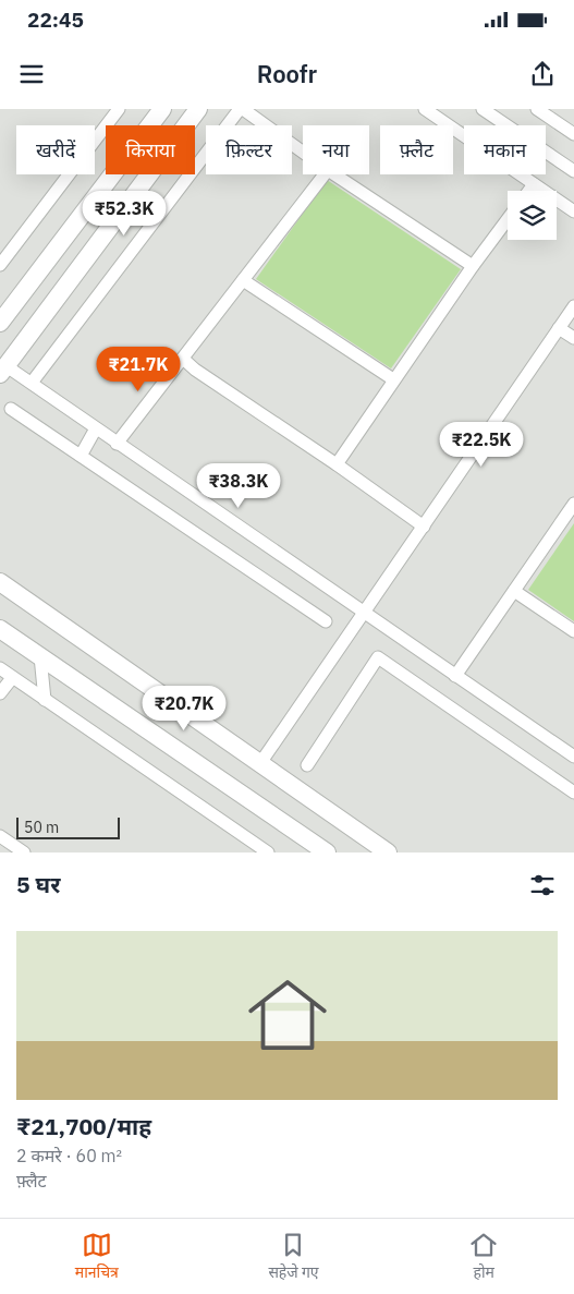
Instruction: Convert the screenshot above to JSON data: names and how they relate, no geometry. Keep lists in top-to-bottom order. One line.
{"scale_bar":"50 m","page":{"status":"22:45","header":"Roofr","chip":["खरीदें","किराया","फ़िल्टर","नया","फ़्लैट","मकान"],"price":["₹52.3K","₹21.7K","₹22.5K","₹38.3K","₹20.7K"],"scale":"50 m","heading":"5 घर","list":[{"name":"₹21,700/माह","note":"2 कमरे · 60 m² · फ़्लैट"}],"tabs":["मानचित्र","सहेजे गए","होम"]}}
